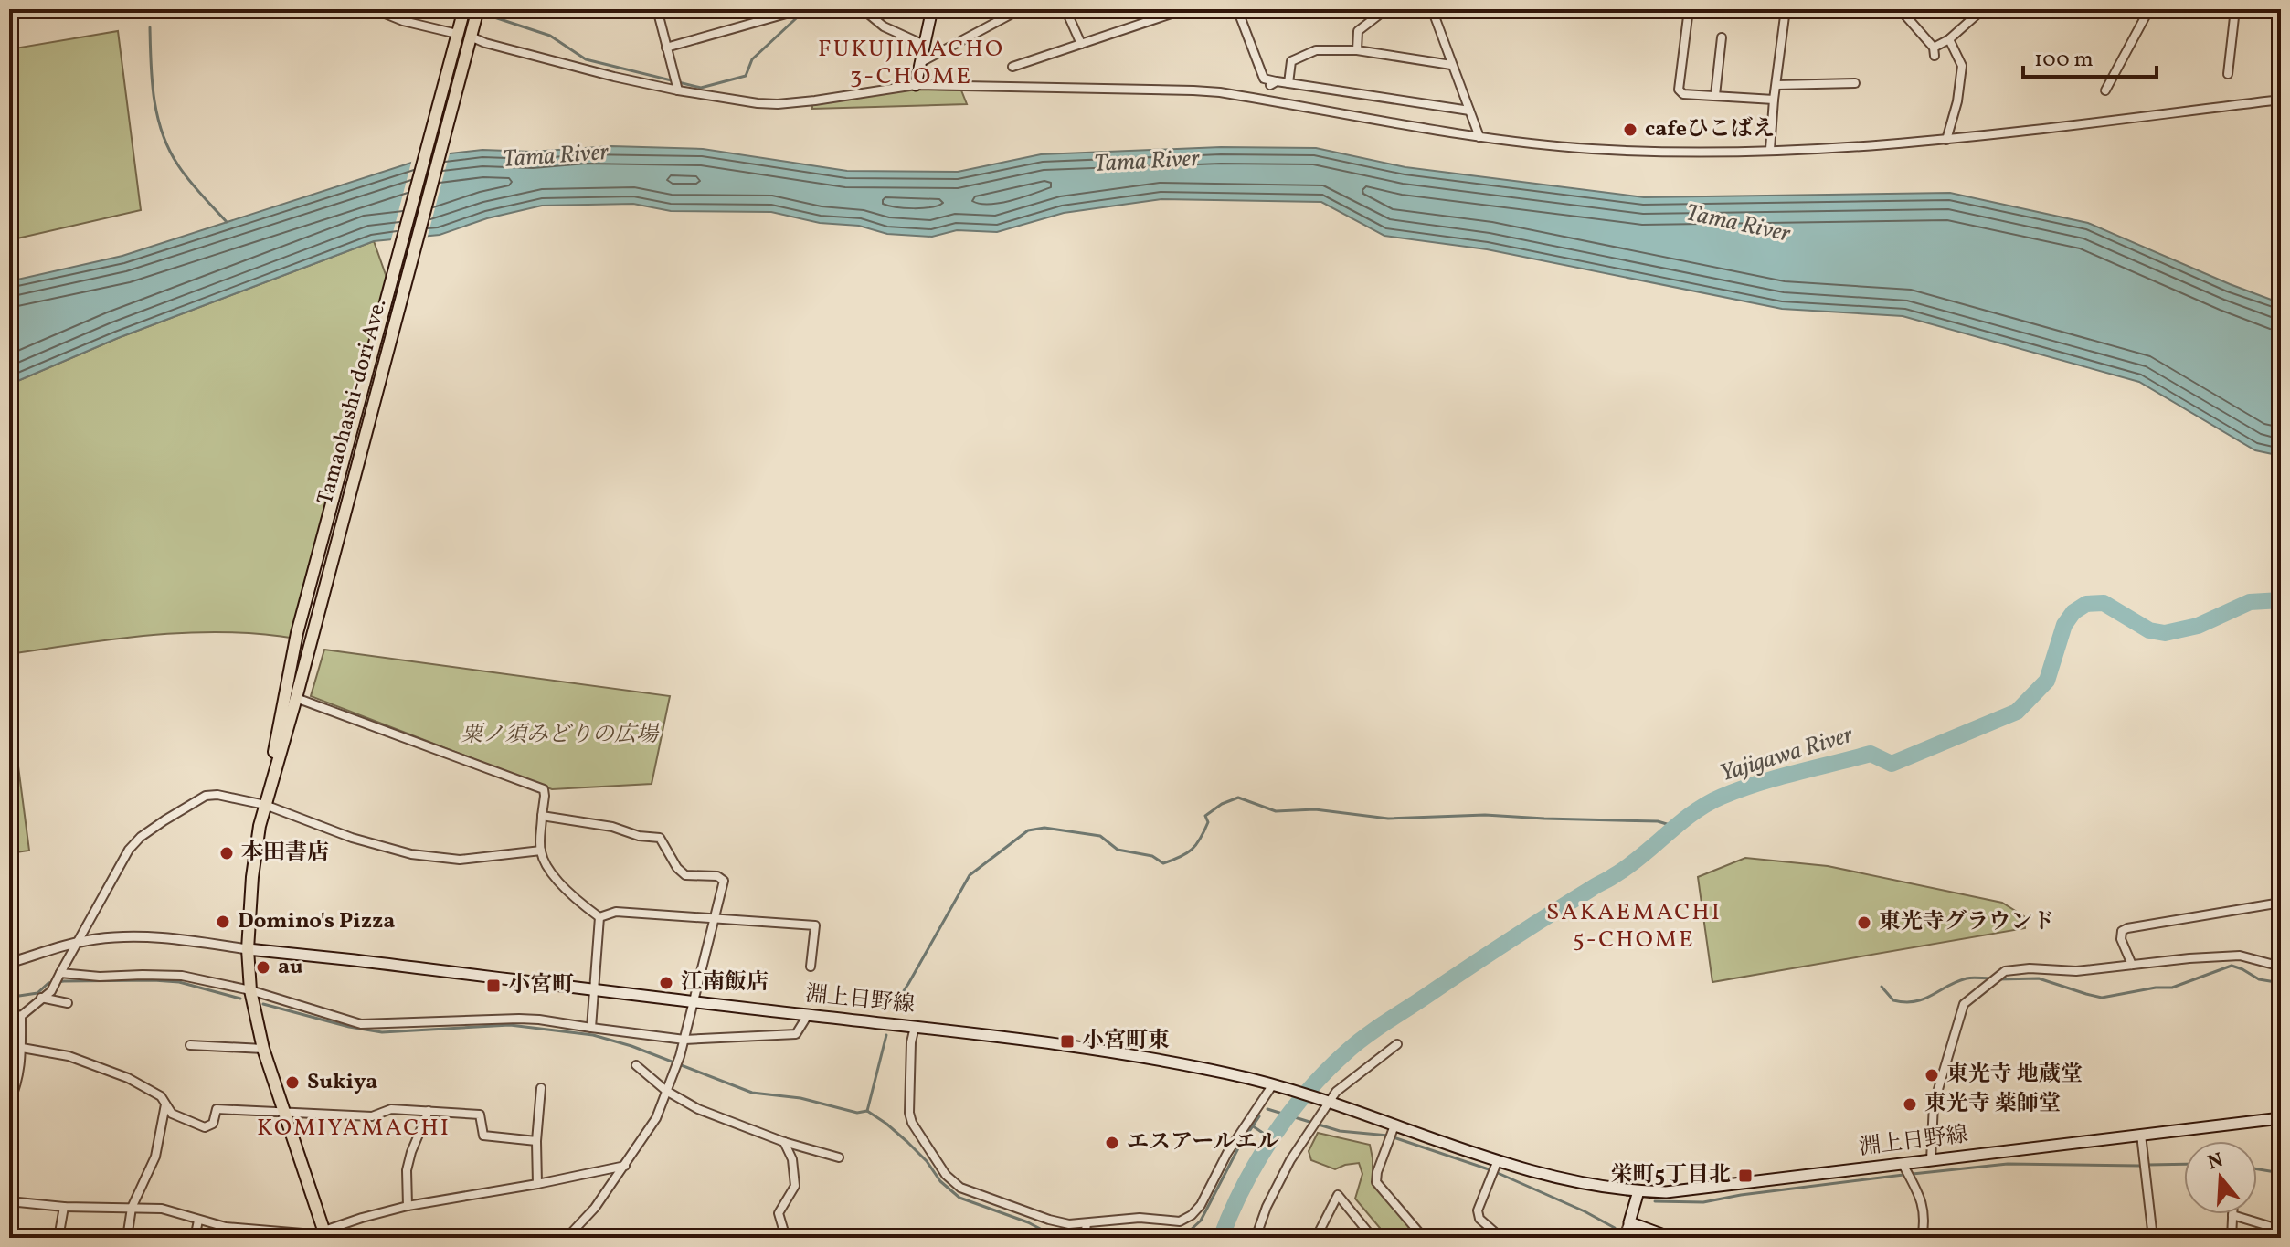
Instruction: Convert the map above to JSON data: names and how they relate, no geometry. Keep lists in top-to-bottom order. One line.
{"streets":{"main road":["Tamaohashi-dori Ave.","淵上日野線"]},"crossings":[["Tamaohashi-dori Ave.","淵上日野線"]],"districts":["FUKUJIMACHO 3-CHOME","SAKAEMACHI 5-CHOME","KOMIYAMACHI"],"water":["Tama River","Yajigawa River"],"parks":["粟ノ須みどりの広場"],"places":{"other":["cafeひこばえ","本田書店","Domino's Pizza","東光寺グラウンド","au","江南飯店","東光寺 地蔵堂","Sukiya","東光寺 薬師堂","エスアールエル"],"transit":["小宮町","小宮町東","栄町5丁目北"]},"scale_bar":"100 m","north":"top"}
